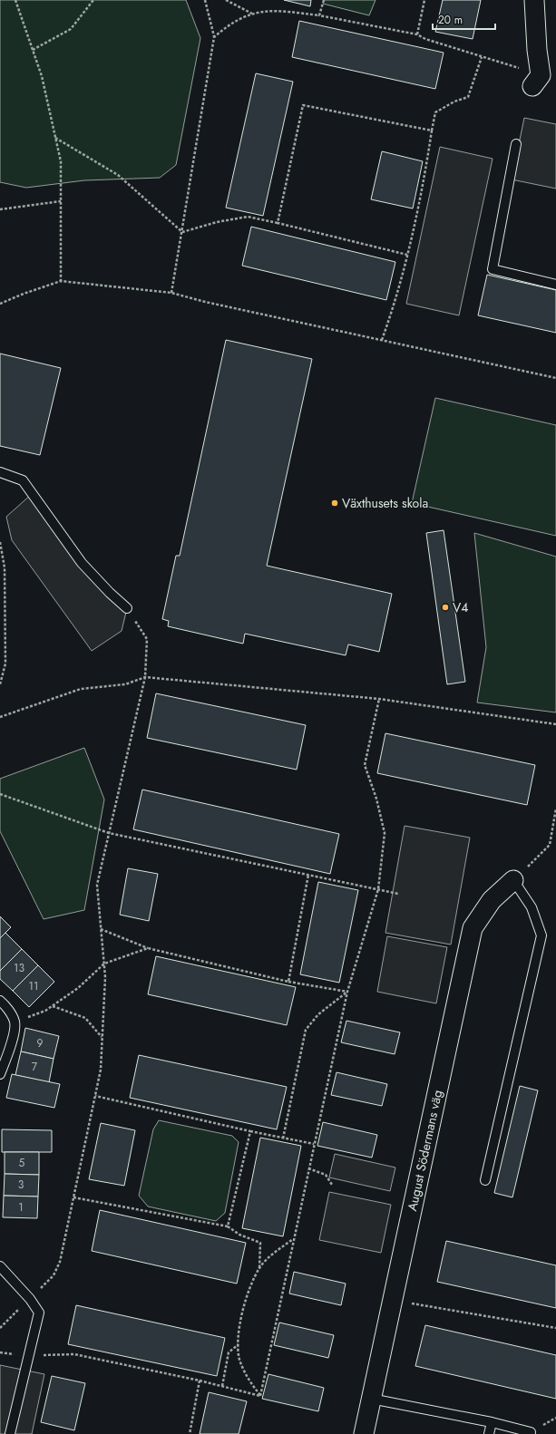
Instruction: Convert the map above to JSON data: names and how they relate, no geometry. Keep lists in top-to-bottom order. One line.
{"streets":{"street":["August Södermans väg"]},"places":["Växthusets skola","V4"],"house_numbers":["13","11","9","7","5","3","1"],"scale_bar":"20 m"}
